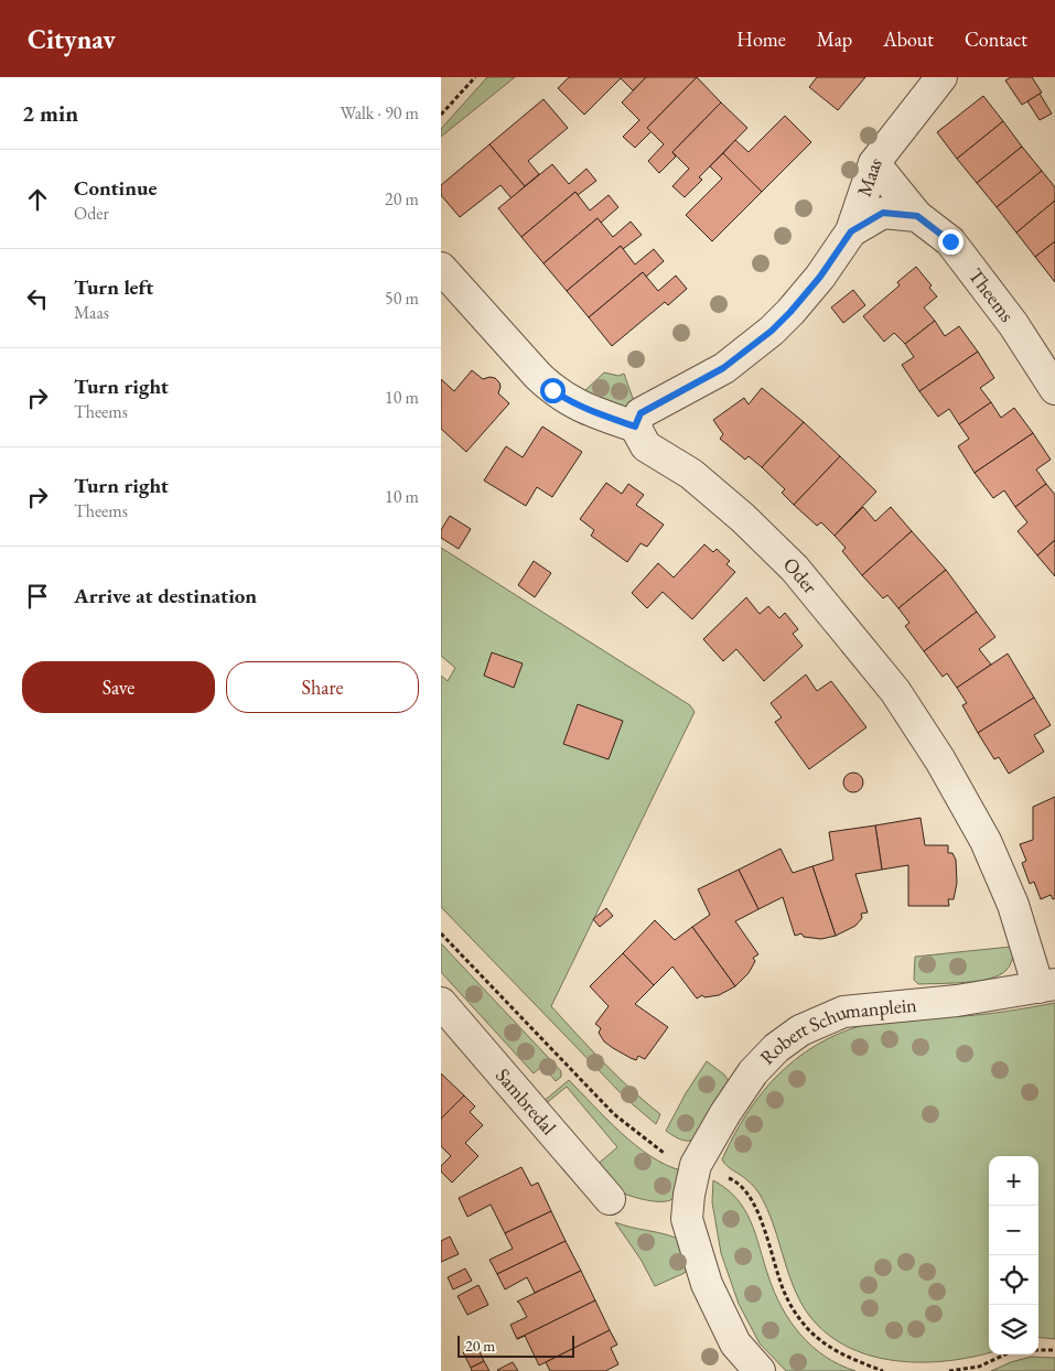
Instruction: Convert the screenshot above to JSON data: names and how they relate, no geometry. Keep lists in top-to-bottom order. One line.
{"streets":{"street":["Maas","Theems","Oder","Robert Schumanplein","Sambredal"]},"crossings":[["Maas","Theems"],["Maas","Oder"],["Oder","Robert Schumanplein"]],"scale_bar":"20 m","page":{"header":"Citynav","nav":["Home","Map","About","Contact"],"heading":["2 min","Walk · 90 m"],"list":[["Continue","Oder","20 m"],["Turn left","Maas","50 m"],["Turn right","Theems","10 m"],["Turn right","Theems","10 m"],"Arrive at destination"],"buttons":["Save","Share"],"map_buttons":["+","−"],"scale":"20 m"}}
